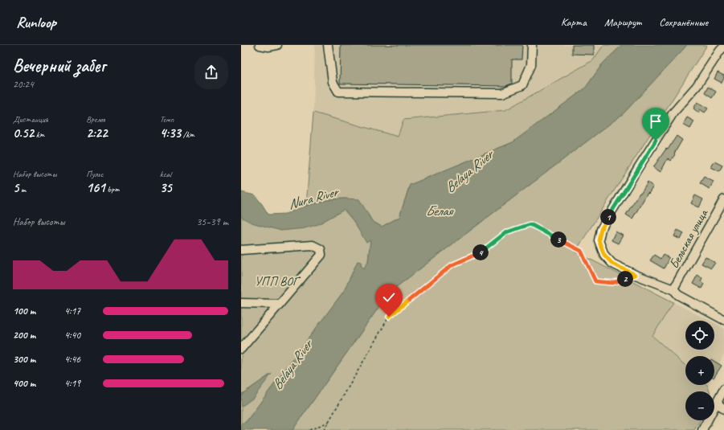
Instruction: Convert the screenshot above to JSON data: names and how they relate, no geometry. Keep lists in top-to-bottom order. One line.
{"streets":{"street":["Бельская улица"]},"water":["Belaya River","Nura River","Белая"],"parks":["УПП ВОГ"],"page":{"header":"Runloop","nav":["Карта","Маршрут","Сохранённые"],"heading":["Вечерний забег","20:24"],"stats":[["Дистанция","0.52 km"],["Время","2:22"],["Темп","4:33 /km"],["Набор высоты","5 m"],["Пульс","161 bpm"],["kcal","35"]],"chart":["Набор высоты","35–39 m"],"pins":["1","3","4","2"],"list":[{"name":"100 m","note":"4:17"},{"name":"200 m","note":"4:40"},{"name":"300 m","note":"4:46"},{"name":"400 m","note":"4:19"}],"map_buttons":["+","−"]}}
